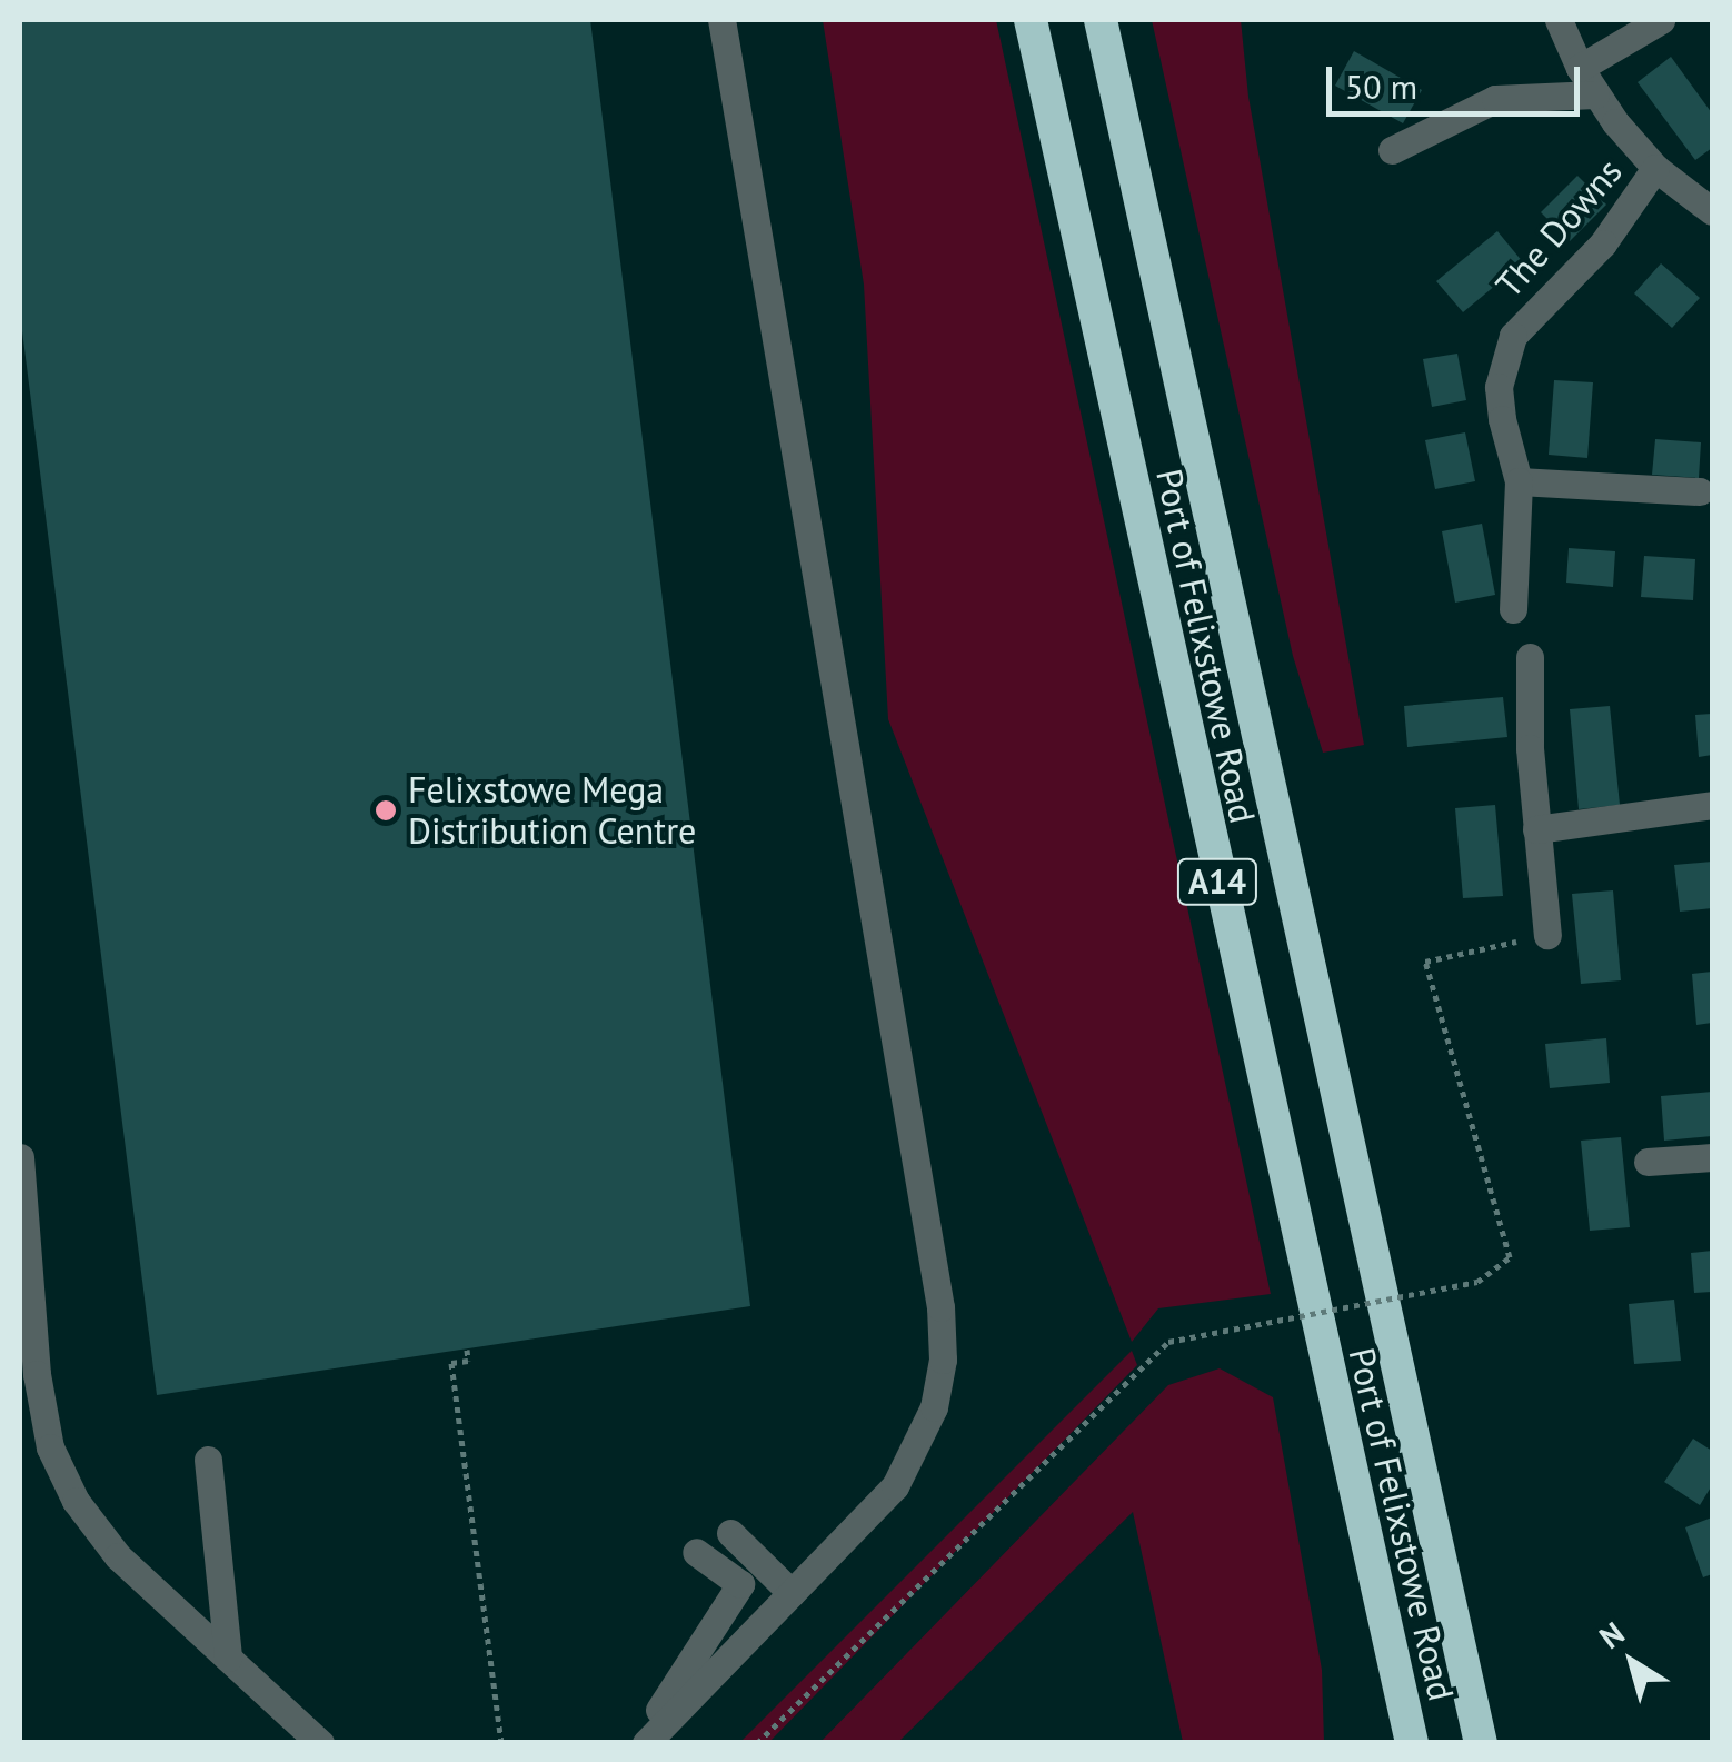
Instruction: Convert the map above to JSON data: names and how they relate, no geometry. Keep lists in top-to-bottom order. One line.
{"streets":{"highway":["Port of Felixstowe Road","A14"],"street":["The Downs"]},"places":["Felixstowe Mega Distribution Centre"],"scale_bar":"50 m","north":"top left"}
